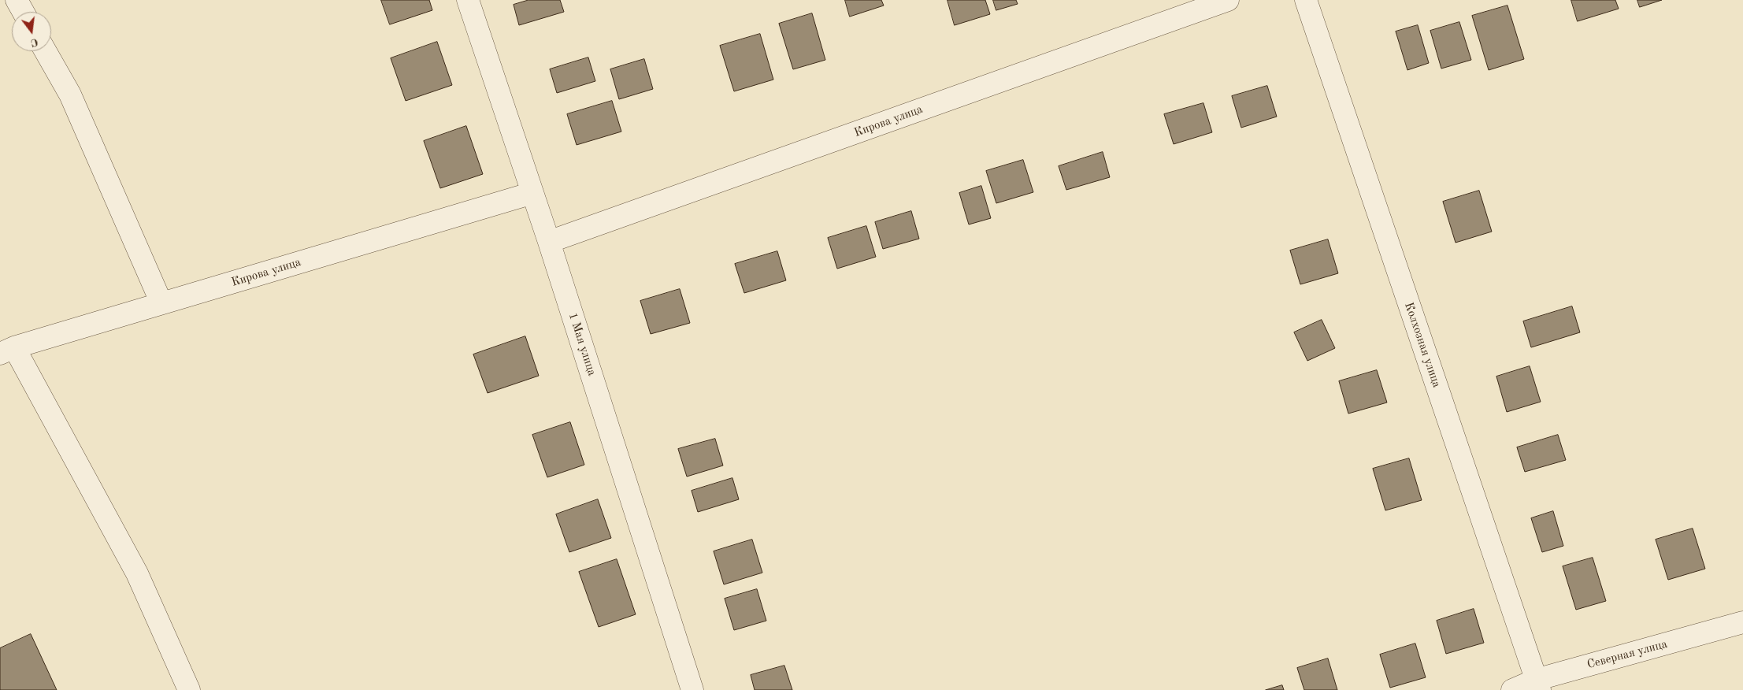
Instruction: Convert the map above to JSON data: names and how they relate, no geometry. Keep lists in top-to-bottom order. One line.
{"streets":{"street":["Кирова улица","1 Мая улица","Колхозная улица","Северная улица"]},"crossings":[["Кирова улица","1 Мая улица"],["Колхозная улица","Северная улица"]],"north":"bottom"}
